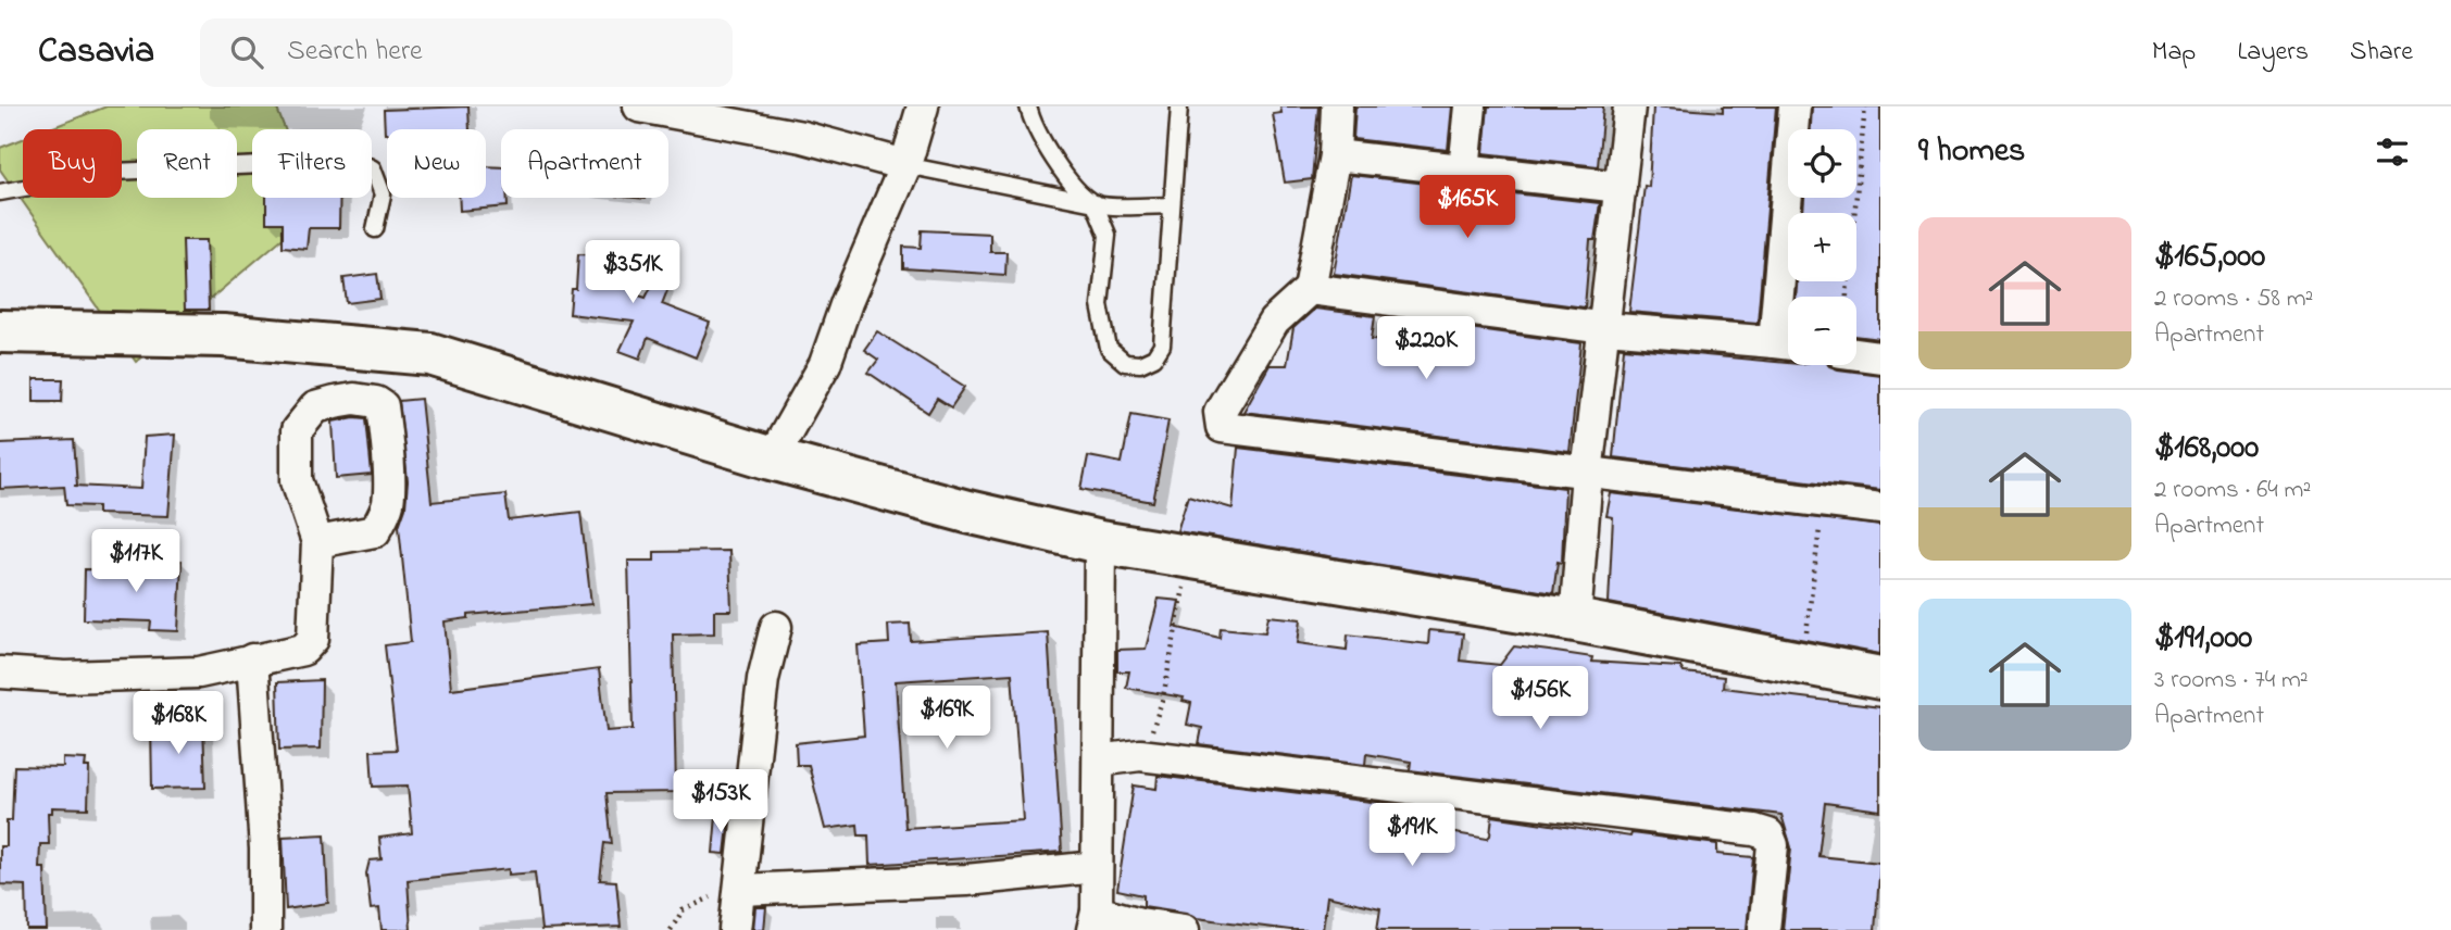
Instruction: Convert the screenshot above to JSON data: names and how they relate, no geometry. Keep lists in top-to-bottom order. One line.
{"page":{"header":"Casavia","search":"Search here","nav":["Map","Layers","Share"],"heading":"9 homes","map_buttons":["+","−"],"chip":["Buy","Rent","Filters","New","Apartment"],"price":["$165K","$351K","$220K","$117K","$156K","$169K","$168K","$153K","$191K"],"list":[{"name":"$165,000","note":"2 rooms · 58 m² · Apartment"},{"name":"$168,000","note":"2 rooms · 64 m² · Apartment"},{"name":"$191,000","note":"3 rooms · 74 m² · Apartment"}]}}
